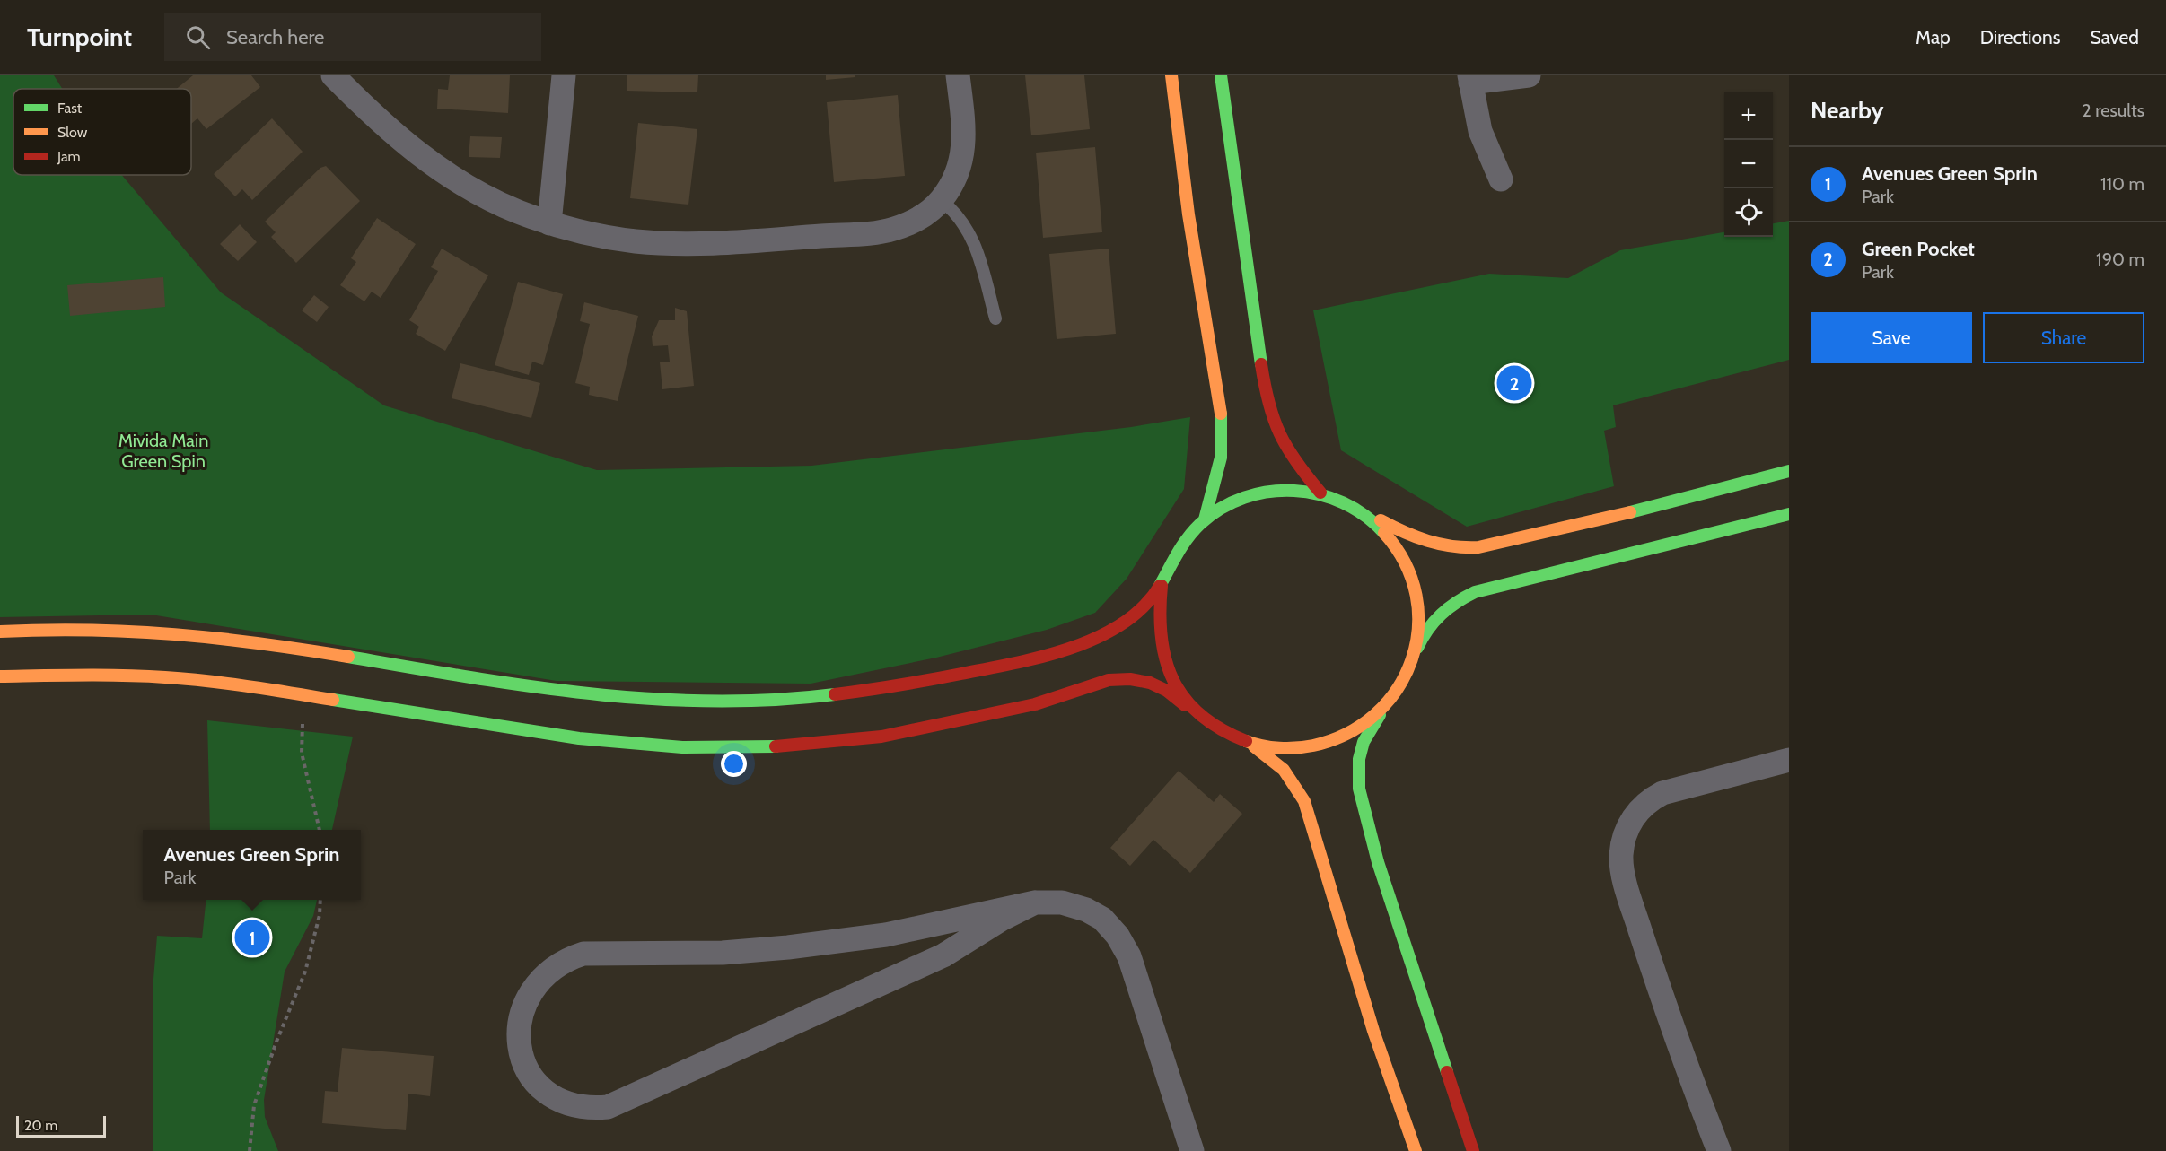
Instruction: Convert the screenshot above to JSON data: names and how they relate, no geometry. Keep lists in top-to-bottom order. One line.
{"parks":["Mivida Main Green Spin"],"legend":["Fast","Slow","Jam"],"scale_bar":"20 m","page":{"header":"Turnpoint","search":"Search here","nav":["Map","Directions","Saved"],"heading":["Nearby","2 results"],"map_buttons":["+","−"],"list":[{"mark":"1","name":"Avenues Green Sprin","note":"Park","value":"110 m"},{"mark":"2","name":"Green Pocket","note":"Park","value":"190 m"}],"buttons":["Save","Share"],"pins":["2","1"],"popup":["Avenues Green Sprin","Park"],"scale":"20 m"}}
